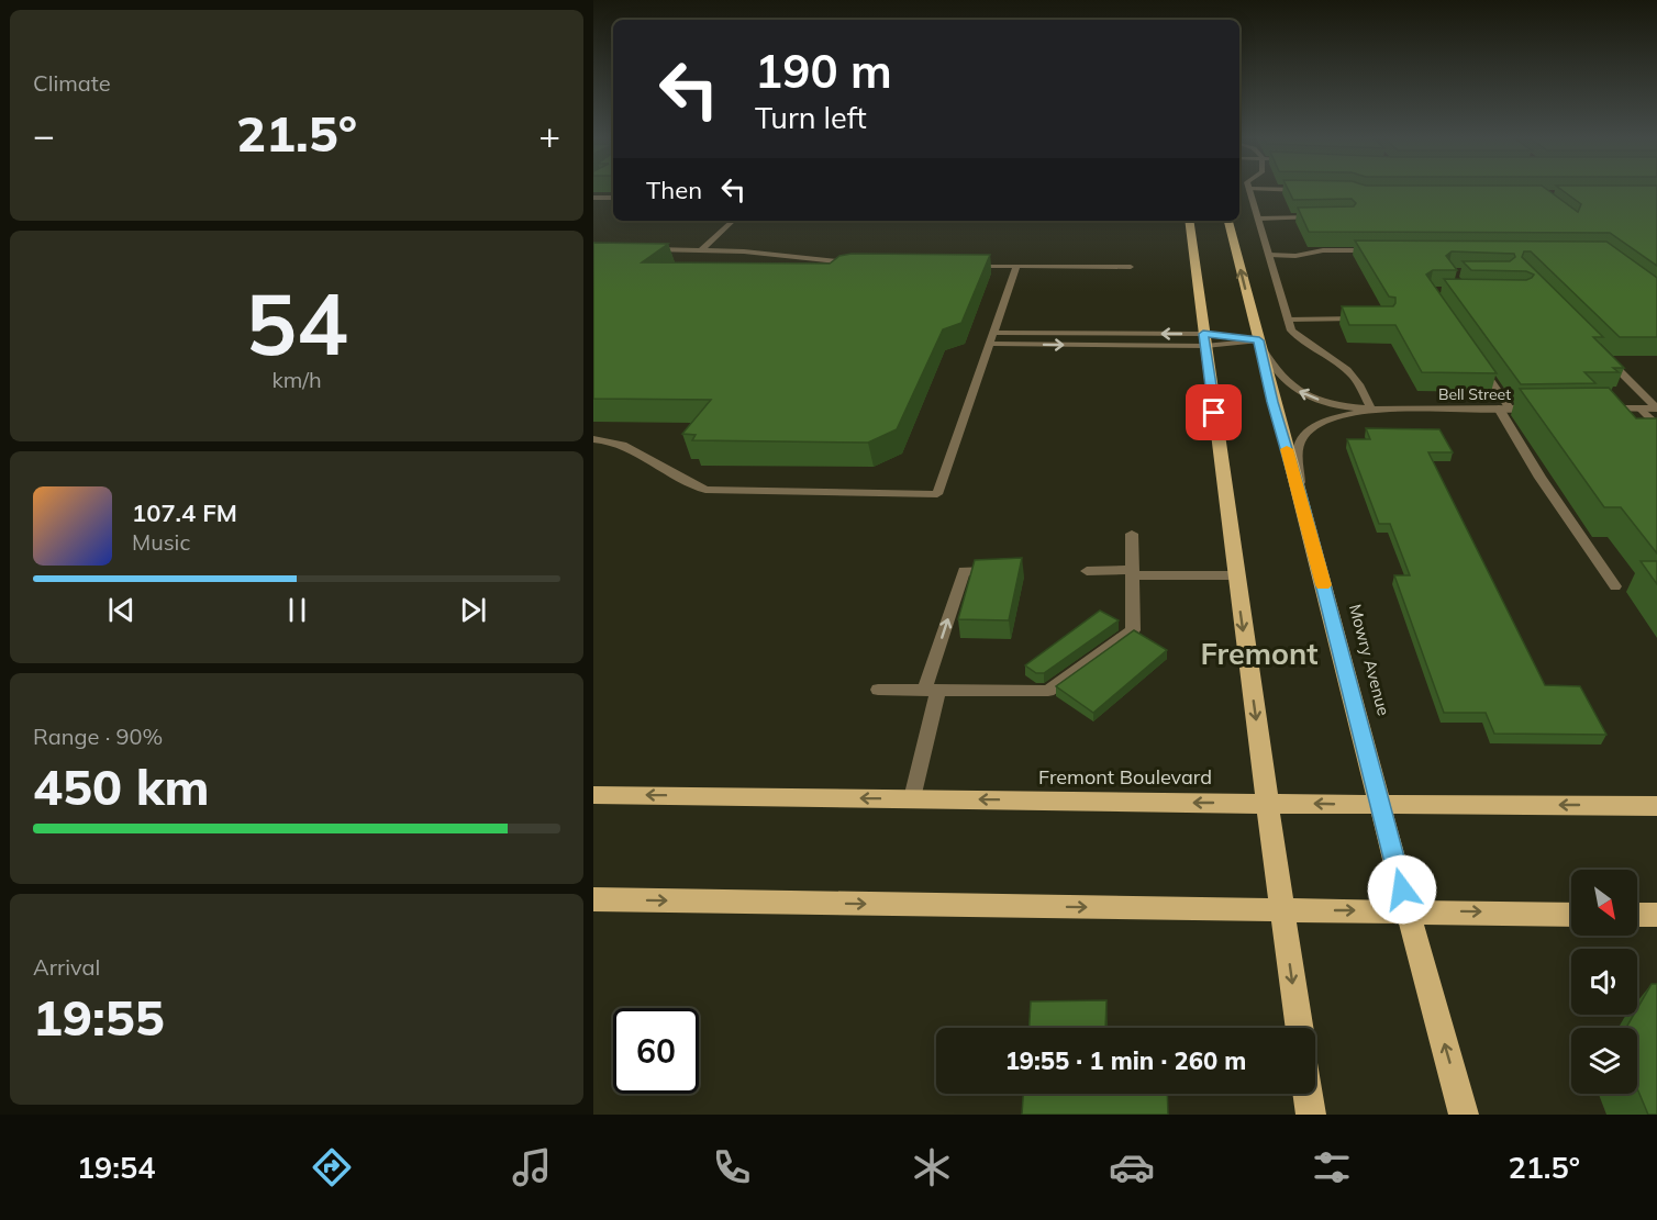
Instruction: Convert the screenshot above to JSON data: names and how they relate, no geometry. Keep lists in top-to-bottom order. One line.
{"streets":{"main road":["Mowry Avenue","Fremont Boulevard"],"street":["Bell Street"]},"crossings":[["Bell Street","Mowry Avenue"],["Mowry Avenue","Fremont Boulevard"]],"districts":["Fremont"],"north":"bottom right","page":{"tile":["Climate",["54","km/h"],["Range · 90%","450 km"],["Arrival","19:55"]],"turn":["190 m","Turn left"],"heat":["−","21.5°","+"],"then":"Then","song":["107.4 FM","Music"],"limit":"60","trip":"19:55 · 1 min · 260 m","tabs":["19:54","21.5°"]}}
